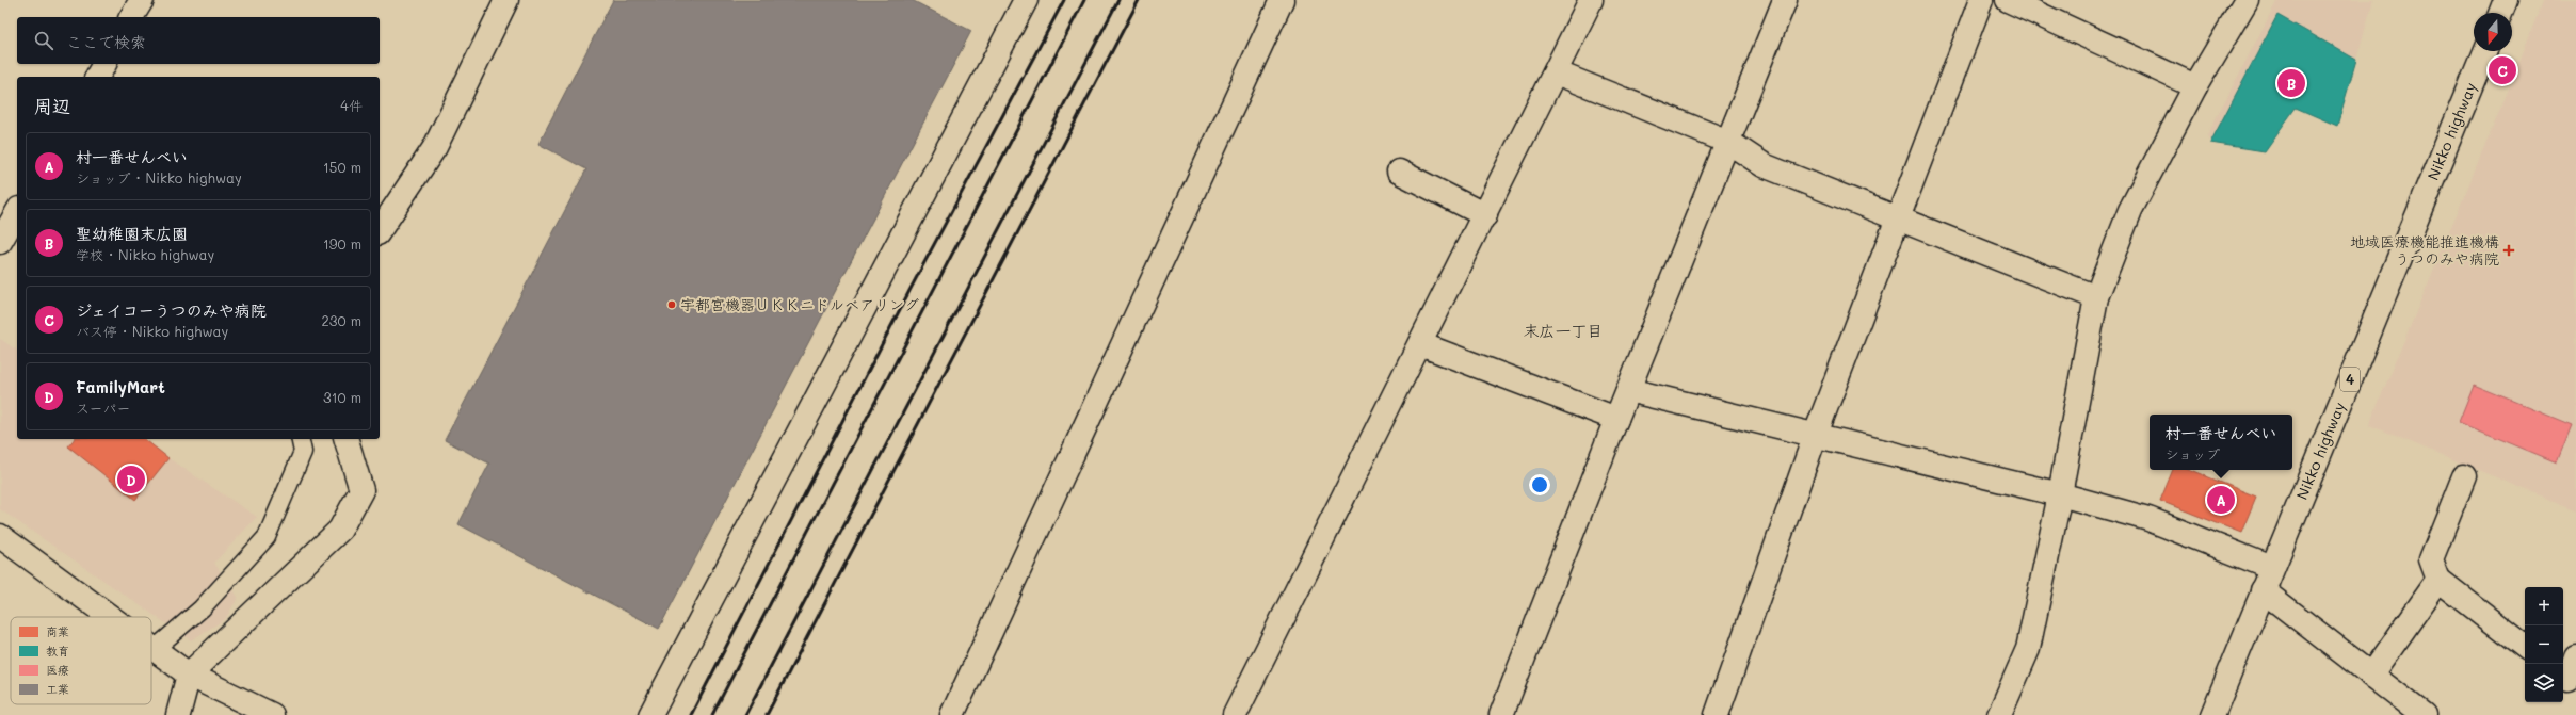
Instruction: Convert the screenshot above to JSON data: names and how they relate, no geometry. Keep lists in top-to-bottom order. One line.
{"streets":{"main road":["Nikko highway","4"]},"districts":["末広一丁目"],"places":{"health":["地域医療機能推進機構 うつのみや病院"],"other":["宇都宮機器ＵＫＫニドルベアリング"]},"legend":["商業","教育","医療","工業"],"north":"bottom","page":{"search":"ここで検索","pins":["C","B","D","A"],"heading":["周辺","4件"],"list":[{"mark":"A","name":"村一番せんべい","note":"ショップ · Nikko highway","value":"150 m"},{"mark":"B","name":"聖幼稚園末広園","note":"学校 · Nikko highway","value":"190 m"},{"mark":"C","name":"ジェイコーうつのみや病院","note":"バス停 · Nikko highway","value":"230 m"},{"mark":"D","name":"FamilyMart","note":"スーパー","value":"310 m"}],"popup":["村一番せんべい","ショップ"],"map_buttons":["+","−"]}}
